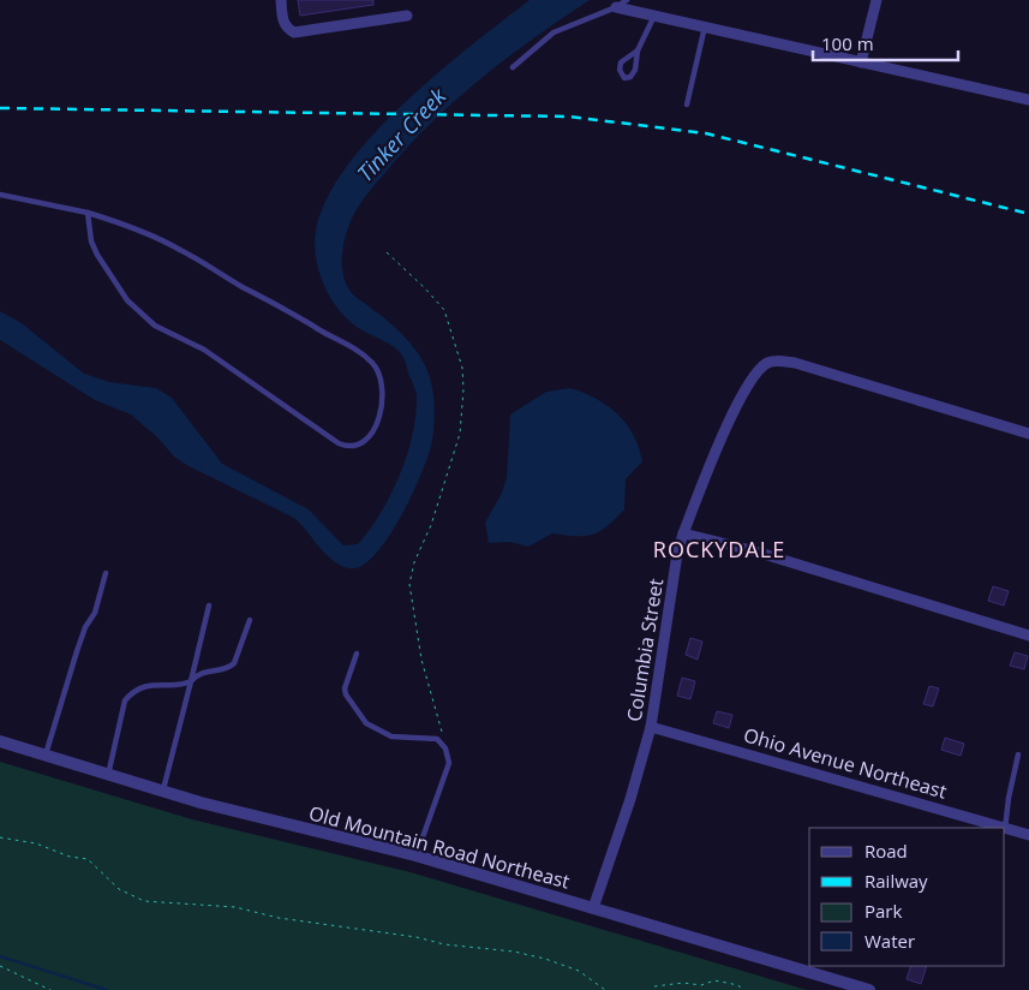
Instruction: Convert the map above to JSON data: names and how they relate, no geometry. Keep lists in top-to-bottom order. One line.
{"streets":{"street":["Columbia Street","Ohio Avenue Northeast","Old Mountain Road Northeast"]},"crossings":[["Columbia Street","Ohio Avenue Northeast"],["Columbia Street","Old Mountain Road Northeast"]],"districts":["ROCKYDALE"],"water":["Tinker Creek"],"legend":["Road","Railway","Park","Water"],"scale_bar":"100 m"}
